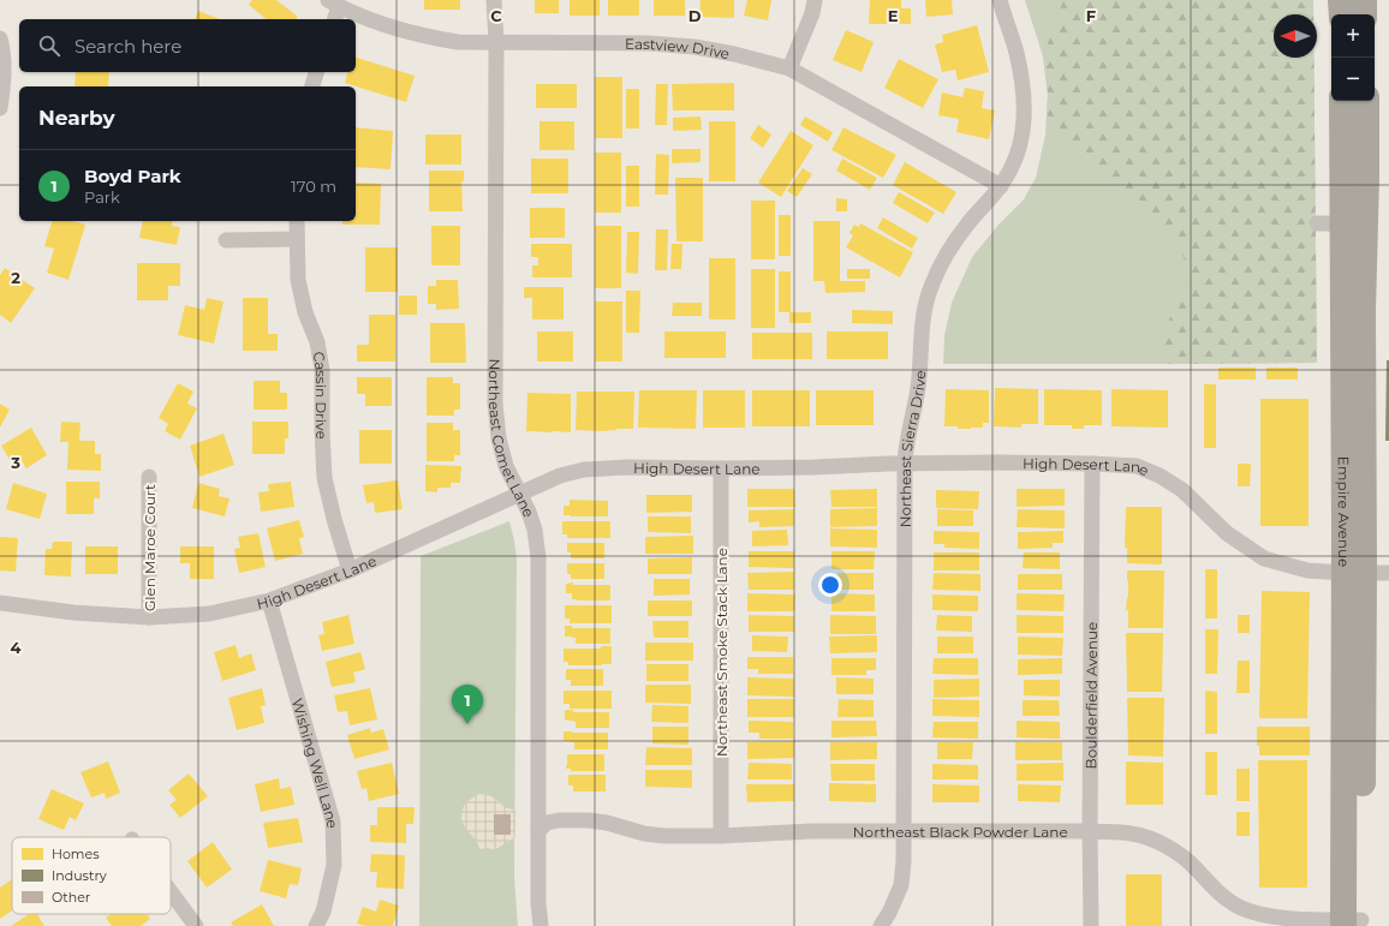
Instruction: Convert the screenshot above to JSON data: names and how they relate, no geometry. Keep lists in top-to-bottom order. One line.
{"streets":{"highway":["Empire Avenue"],"street":["Eastview Drive","Cassin Drive","Northeast Comet Lane","Northeast Sierra Drive","High Desert Lane","Glen Maroe Court","Northeast Smoke Stack Lane","Boulderfield Avenue","Wishing Well Lane","Northeast Black Powder Lane"]},"crossings":[["Eastview Drive","Northeast Comet Lane"],["Eastview Drive","Northeast Sierra Drive"],["Cassin Drive","High Desert Lane"],["Northeast Comet Lane","High Desert Lane"],["Northeast Comet Lane","Northeast Black Powder Lane"],["Northeast Sierra Drive","High Desert Lane"],["Northeast Sierra Drive","Northeast Black Powder Lane"],["High Desert Lane","Empire Avenue"],["High Desert Lane","Glen Maroe Court"],["High Desert Lane","Northeast Smoke Stack Lane"],["High Desert Lane","Boulderfield Avenue"],["High Desert Lane","Wishing Well Lane"],["Empire Avenue","Northeast Black Powder Lane"],["Northeast Smoke Stack Lane","Northeast Black Powder Lane"],["Boulderfield Avenue","Northeast Black Powder Lane"]],"legend":["Homes","Industry","Other"],"north":"left","page":{"map_buttons":["+","−"],"search":"Search here","heading":"Nearby","list":[{"mark":"1","name":"Boyd Park","note":"Park","value":"170 m"}],"pins":"1"},"grid":{"columns":["C","D","E","F"],"rows":["2","3","4"]}}
